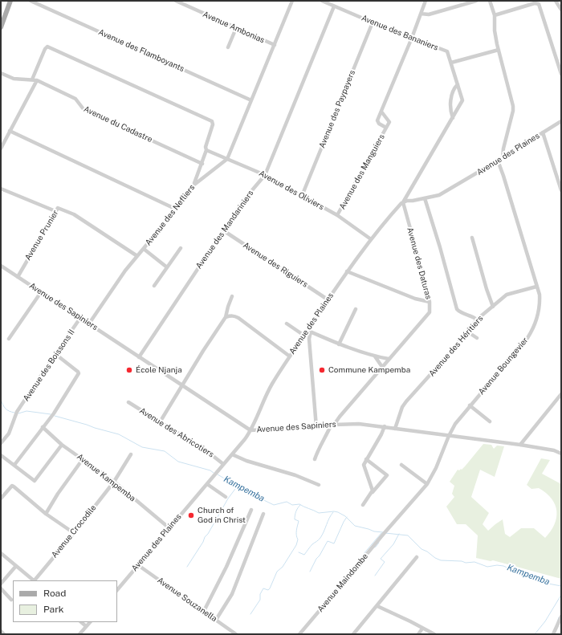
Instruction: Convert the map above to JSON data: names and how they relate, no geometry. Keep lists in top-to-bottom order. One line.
{"streets":{"street":["Avenue Ambonias","Avenue des Bananiers","Avenue des Flamboyants","Avenue des Paypayers","Avenue du Cadastre","Avenue des Plaines","Avenue des Manguiers","Avenue des Oliviers","Avenue des Nefliers","Avenue des Mandariniers","Avenue Prunier","Avenue des Daturas","Avenue des Riguiers","Avenue des Sapiniers","Avenue des Héritiers","Avenue des Boissons II","Avenue Boungevier","Avenue des Abricotiers","Avenue Kampemba","Avenue Crocodile","Avenue Maindombe","Avenue Souzanella"]},"crossings":[["Avenue Ambonias","Avenue des Nefliers"],["Avenue des Bananiers","Avenue des Paypayers"],["Avenue des Bananiers","Avenue des Plaines"],["Avenue des Bananiers","Avenue des Manguiers"],["Avenue des Bananiers","Avenue des Mandariniers"],["Avenue des Bananiers","Avenue des Daturas"],["Avenue des Flamboyants","Avenue des Nefliers"],["Avenue des Paypayers","Avenue des Oliviers"],["Avenue des Plaines","Avenue des Oliviers"],["Avenue des Plaines","Avenue des Daturas"],["Avenue des Plaines","Avenue des Riguiers"],["Avenue des Plaines","Avenue des Sapiniers"],["Avenue des Plaines","Avenue Boungevier"],["Avenue des Plaines","Avenue des Abricotiers"],["Avenue des Plaines","Avenue Kampemba"],["Avenue des Plaines","Avenue Souzanella"],["Avenue des Manguiers","Avenue des Oliviers"],["Avenue des Oliviers","Avenue des Nefliers"],["Avenue des Oliviers","Avenue des Mandariniers"],["Avenue des Nefliers","Avenue Prunier"],["Avenue des Nefliers","Avenue des Sapiniers"],["Avenue des Mandariniers","Avenue des Riguiers"],["Avenue des Mandariniers","Avenue des Sapiniers"],["Avenue Prunier","Avenue des Sapiniers"],["Avenue des Daturas","Avenue des Sapiniers"],["Avenue des Sapiniers","Avenue des Héritiers"],["Avenue des Sapiniers","Avenue des Boissons II"],["Avenue des Sapiniers","Avenue Boungevier"],["Avenue des Héritiers","Avenue Boungevier"],["Avenue Boungevier","Avenue Maindombe"],["Avenue Kampemba","Avenue Crocodile"]],"water":["Kampemba"],"places":["École Njanja","Commune Kampemba","Church of God in Christ"],"legend":["Road","Park"]}
